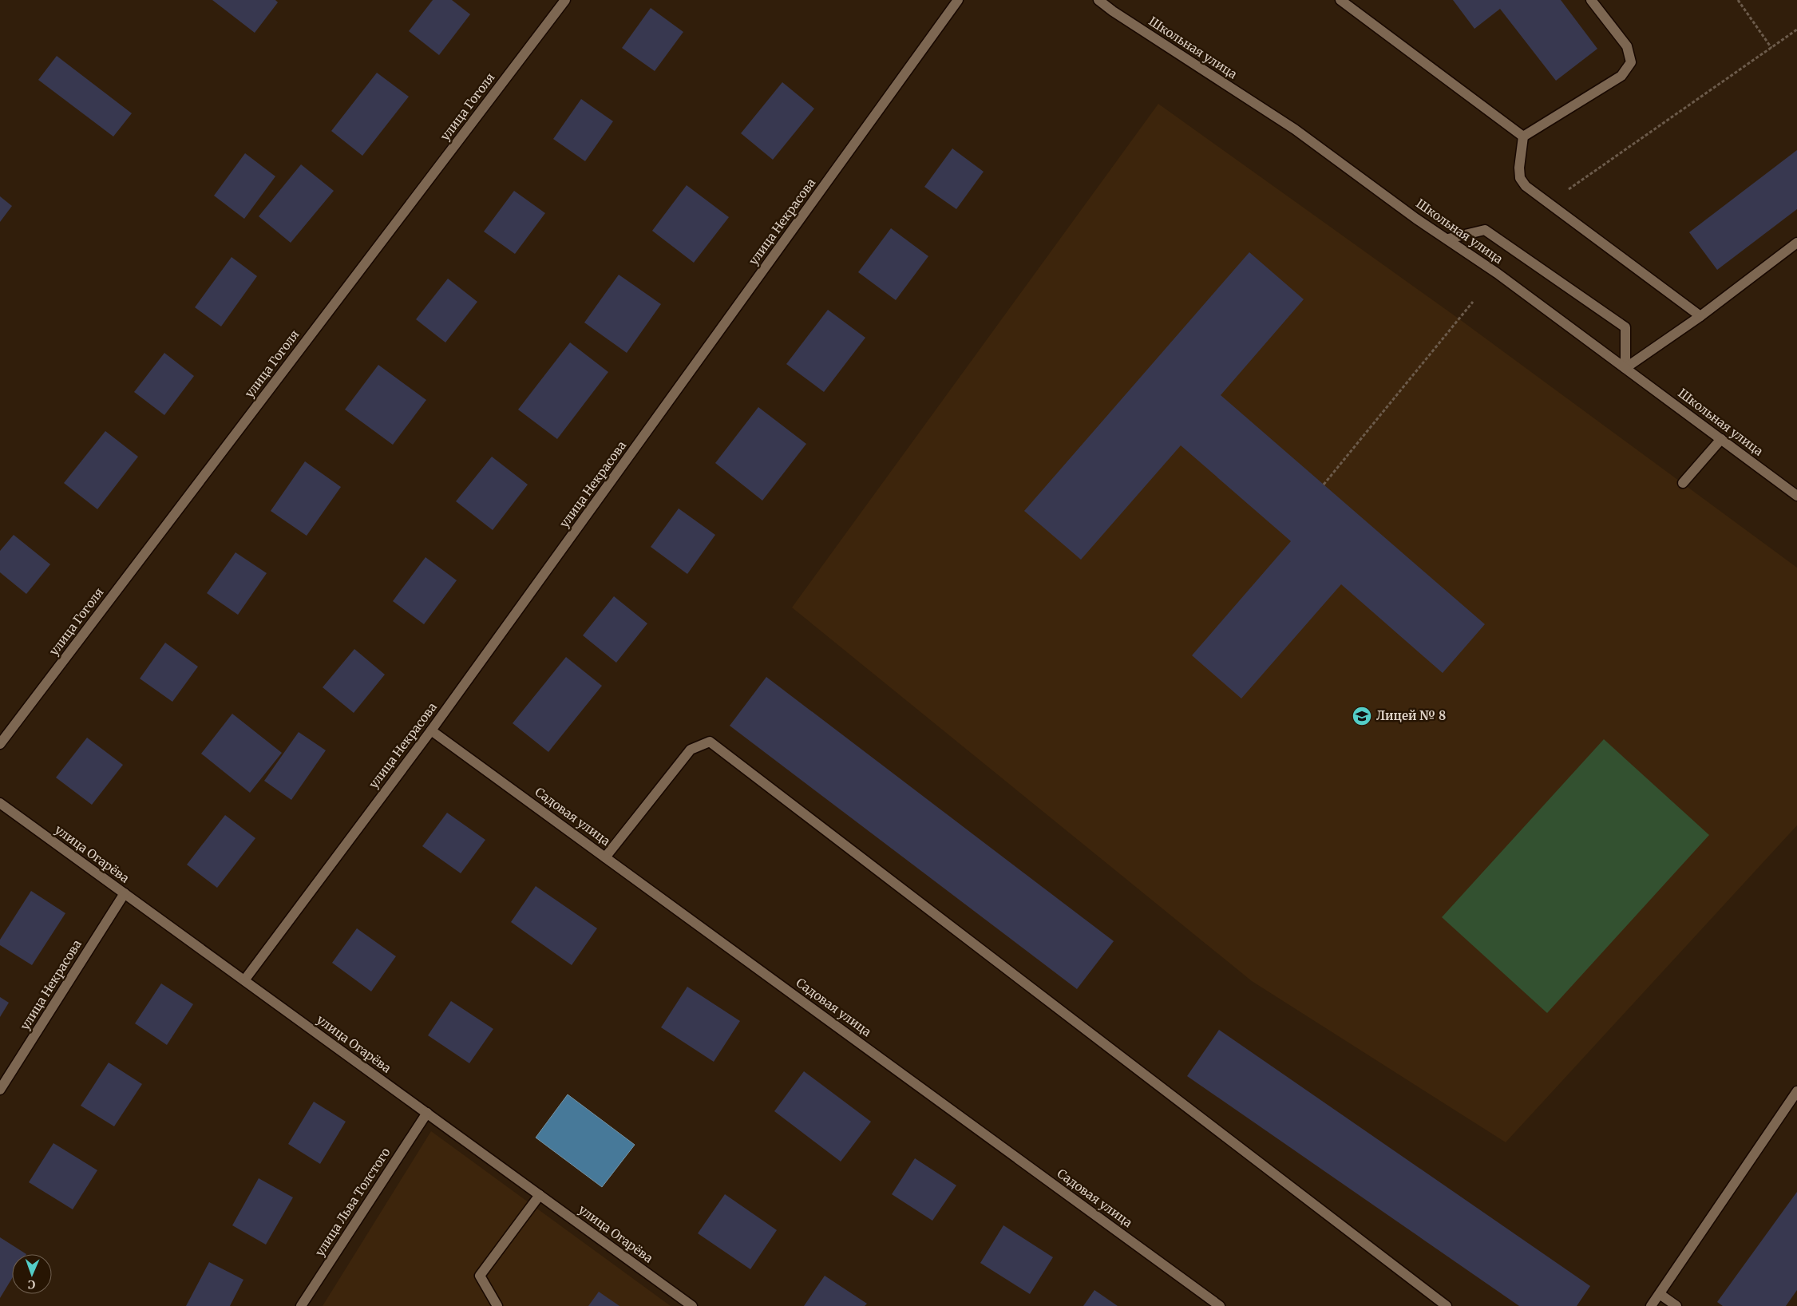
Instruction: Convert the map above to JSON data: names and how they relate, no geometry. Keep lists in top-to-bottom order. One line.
{"streets":{"street":["Школьная улица","улица Гоголя","улица Некрасова","Садовая улица","улица Огарёва","улица Льва Толстого"]},"crossings":[["улица Некрасова","Садовая улица"],["улица Некрасова","улица Огарёва"],["улица Огарёва","улица Льва Толстого"]],"places":{"school or university":["Лицей № 8"]},"north":"bottom"}
